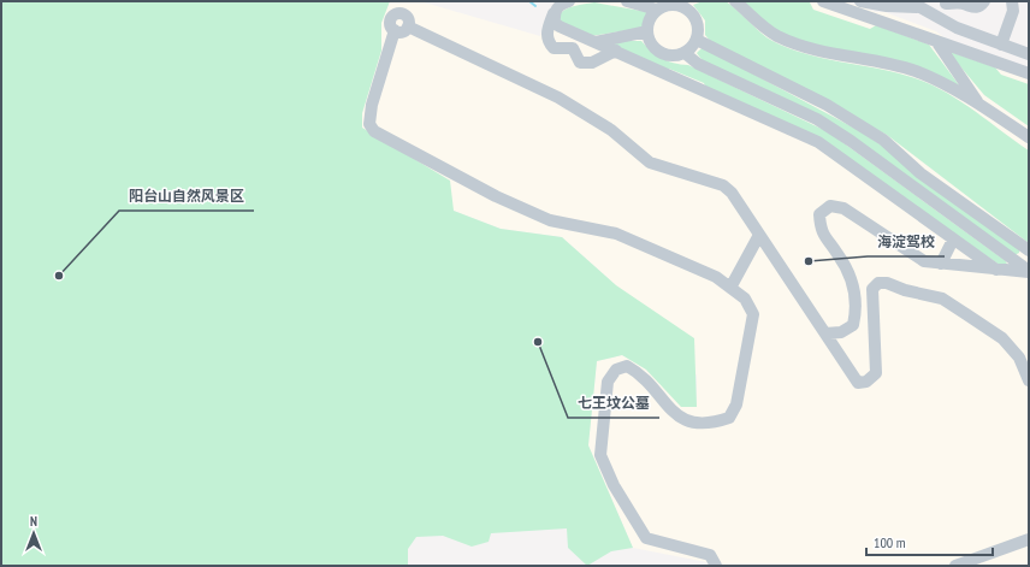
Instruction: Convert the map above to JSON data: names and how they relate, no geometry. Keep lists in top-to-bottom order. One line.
{"places":["海淀驾校","阳台山自然风景区","七王坟公墓"],"scale_bar":"100 m","north":"top"}
